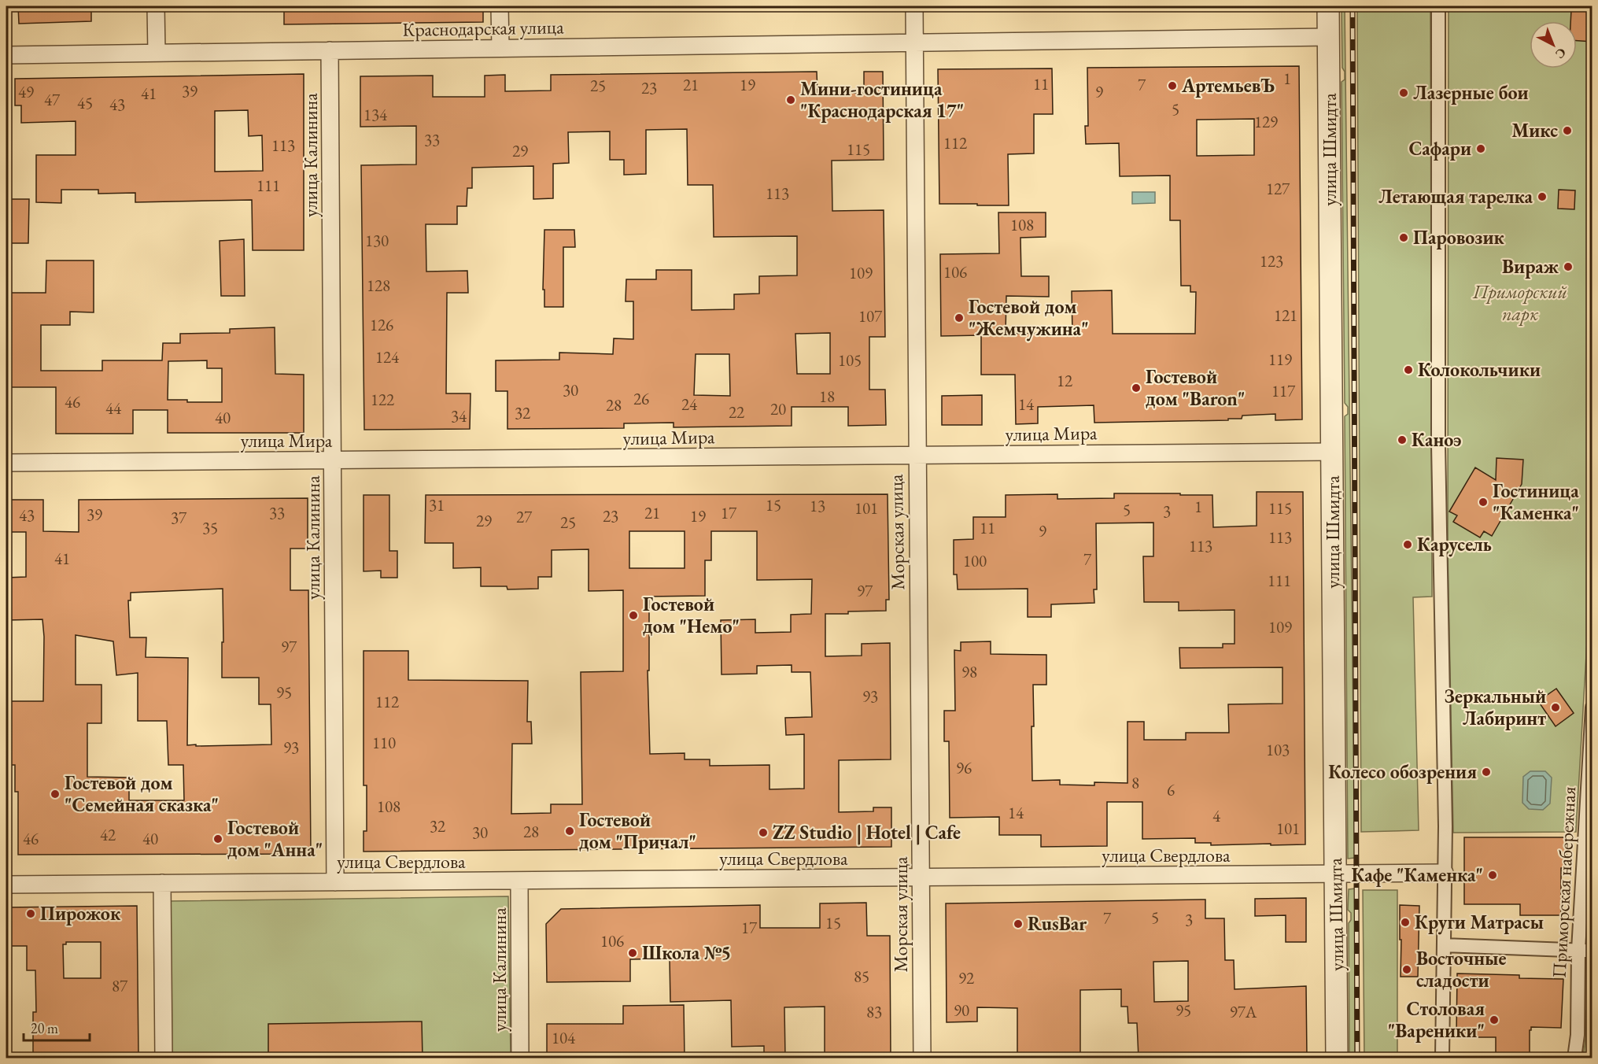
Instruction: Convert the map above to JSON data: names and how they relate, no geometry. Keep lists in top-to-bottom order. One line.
{"streets":{"street":["Краснодарская улица","улица Шмидта","улица Калинина","улица Мира","Морская улица","улица Свердлова","Приморская набережная"]},"crossings":[["Краснодарская улица","улица Шмидта"],["Краснодарская улица","улица Калинина"],["Краснодарская улица","Морская улица"],["улица Шмидта","улица Мира"],["улица Шмидта","улица Свердлова"],["улица Калинина","улица Мира"],["улица Калинина","улица Свердлова"],["улица Мира","Морская улица"],["Морская улица","улица Свердлова"]],"parks":["Приморский парк"],"places":["АртемьевЪ","Лазерные бои","Мини-гостиница \"Краснодарская 17\"","Микс","Сафари","Летающая тарелка","Паровозик","Вираж","Гостевой дом \"Жемчужина\"","Колокольчики","Гостевой дом \"Baron\"","Каноэ","Гостиница \"Каменка\"","Карусель","Гостевой дом \"Немо\"","Зеркальный Лабиринт","Колесо обозрения","Гостевой дом \"Семейная сказка\"","Гостевой дом \"Причал\"","ZZ Studio | Hotel | Cafe","Гостевой дом \"Анна\"","Кафе \"Каменка\"","Пирожок","Круги Матрасы","RusBar","Школа №5","Восточные сладости","Столовая \"Вареники\""],"house_numbers":["1","11","21","19","7","25","23","39","49","9","41","47","45","43","5","134","129","33","112","113","115","29","111","127","113","108","130","123","106","109","128","121","107","126","124","119","105","12","30","117","18","26","122","46","24","14","28","44","20","22","32","34","40","31","15","13","1","101","115","5","3","33","21","17","39","43","23","19","27","37","29","25","35","11","9","113","113","41","7","100","111","97","109","97","98","95","93","112","110","93","103","96","8","6","108","14","4","32","101","28","30","42","46","40","5","7","3","15","17","106","85","92","87","90","95","83","97А","104"],"scale_bar":"20 m","north":"bottom right"}
